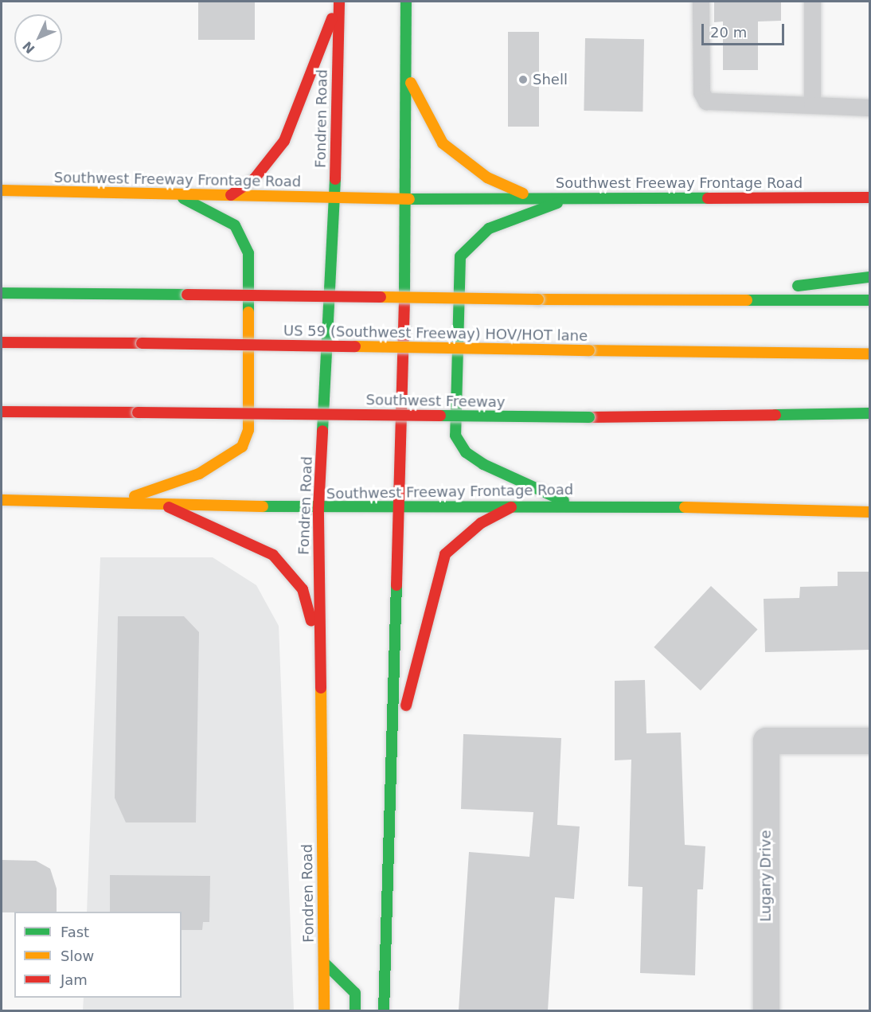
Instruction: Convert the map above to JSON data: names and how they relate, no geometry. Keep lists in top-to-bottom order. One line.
{"streets":{"main road":["Fondren Road","Southwest Freeway Frontage Road","US 59 (Southwest Freeway) HOV/HOT lane","Southwest Freeway"],"street":["Lugary Drive"]},"crossings":[["Fondren Road","Southwest Freeway Frontage Road"]],"places":["Shell"],"legend":["Fast","Slow","Jam"],"scale_bar":"20 m","north":"bottom left"}
